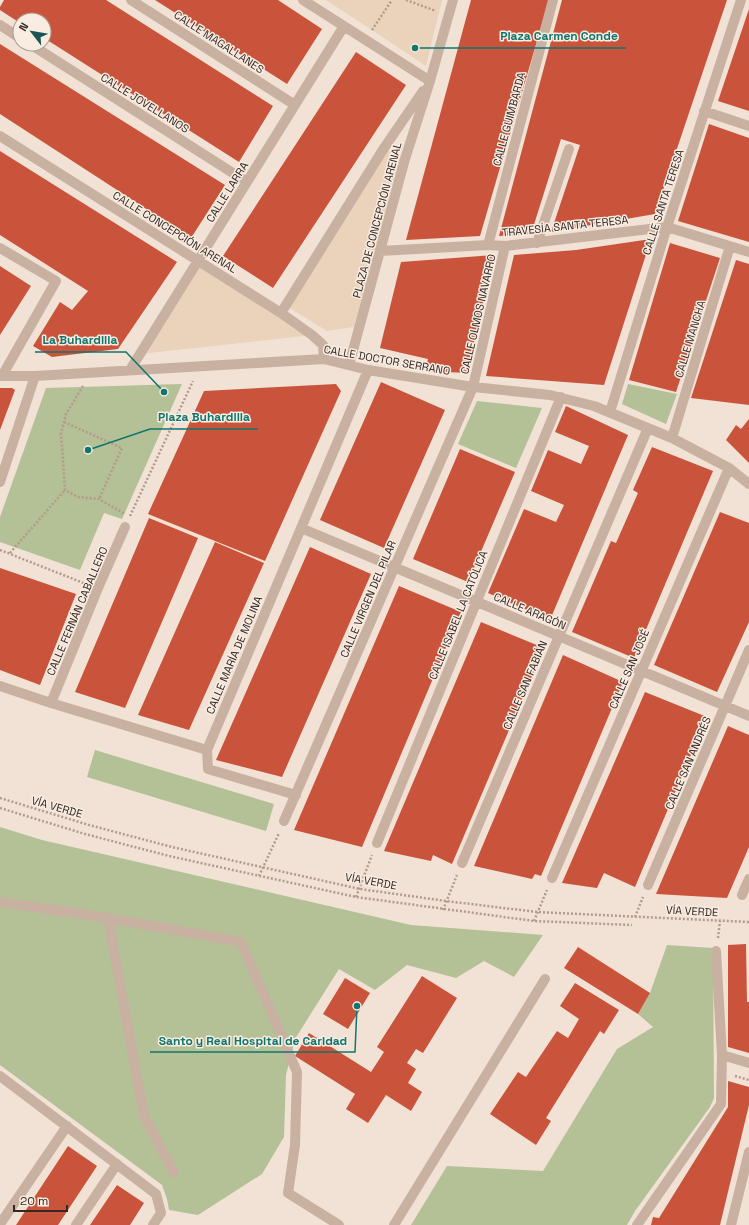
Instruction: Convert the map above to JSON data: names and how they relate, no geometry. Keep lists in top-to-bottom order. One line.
{"streets":{"street":["CALLE MAGALLANES","CALLE JOVELLANOS","CALLE GUIMBARDA","CALLE LARRA","CALLE SANTA TERESA","PLAZA DE CONCEPCIÓN ARENAL","TRAVESÍA SANTA TERESA","CALLE CONCEPCIÓN ARENAL","CALLE OLMOS NAVARRO","CALLE MANCHA","CALLE DOCTOR SERRANO","CALLE VIRGEN DEL PILAR","CALLE FERNÁN CABALLERO","CALLE ARAGÓN","CALLE ISABEL LA CATÓLICA","CALLE MARÍA DE MOLINA","CALLE SAN JOSÉ","CALLE SAN FABIÁN","CALLE SAN ANDRÉS"],"path":["VÍA VERDE"]},"crossings":[["CALLE MAGALLANES","CALLE LARRA"],["CALLE JOVELLANOS","CALLE LARRA"],["CALLE GUIMBARDA","TRAVESÍA SANTA TERESA"],["CALLE LARRA","CALLE CONCEPCIÓN ARENAL"],["CALLE LARRA","CALLE DOCTOR SERRANO"],["CALLE SANTA TERESA","TRAVESÍA SANTA TERESA"],["CALLE SANTA TERESA","CALLE DOCTOR SERRANO"],["PLAZA DE CONCEPCIÓN ARENAL","TRAVESÍA SANTA TERESA"],["PLAZA DE CONCEPCIÓN ARENAL","CALLE CONCEPCIÓN ARENAL"],["PLAZA DE CONCEPCIÓN ARENAL","CALLE DOCTOR SERRANO"],["TRAVESÍA SANTA TERESA","CALLE OLMOS NAVARRO"],["TRAVESÍA SANTA TERESA","CALLE MANCHA"],["CALLE CONCEPCIÓN ARENAL","CALLE DOCTOR SERRANO"],["CALLE OLMOS NAVARRO","CALLE DOCTOR SERRANO"],["CALLE OLMOS NAVARRO","CALLE VIRGEN DEL PILAR"],["CALLE MANCHA","CALLE DOCTOR SERRANO"],["CALLE DOCTOR SERRANO","CALLE VIRGEN DEL PILAR"],["CALLE DOCTOR SERRANO","CALLE ISABEL LA CATÓLICA"],["CALLE DOCTOR SERRANO","CALLE MARÍA DE MOLINA"],["CALLE DOCTOR SERRANO","CALLE SAN JOSÉ"],["CALLE DOCTOR SERRANO","CALLE SAN FABIÁN"],["CALLE VIRGEN DEL PILAR","CALLE ARAGÓN"],["CALLE ARAGÓN","CALLE ISABEL LA CATÓLICA"],["CALLE ARAGÓN","CALLE MARÍA DE MOLINA"],["CALLE ARAGÓN","CALLE SAN JOSÉ"],["CALLE ARAGÓN","CALLE SAN FABIÁN"],["CALLE ARAGÓN","CALLE SAN ANDRÉS"]],"places":["Plaza Carmen Conde","La Buhardilla","Plaza Buhardilla","Santo y Real Hospital de Caridad"],"scale_bar":"20 m","north":"top left"}
